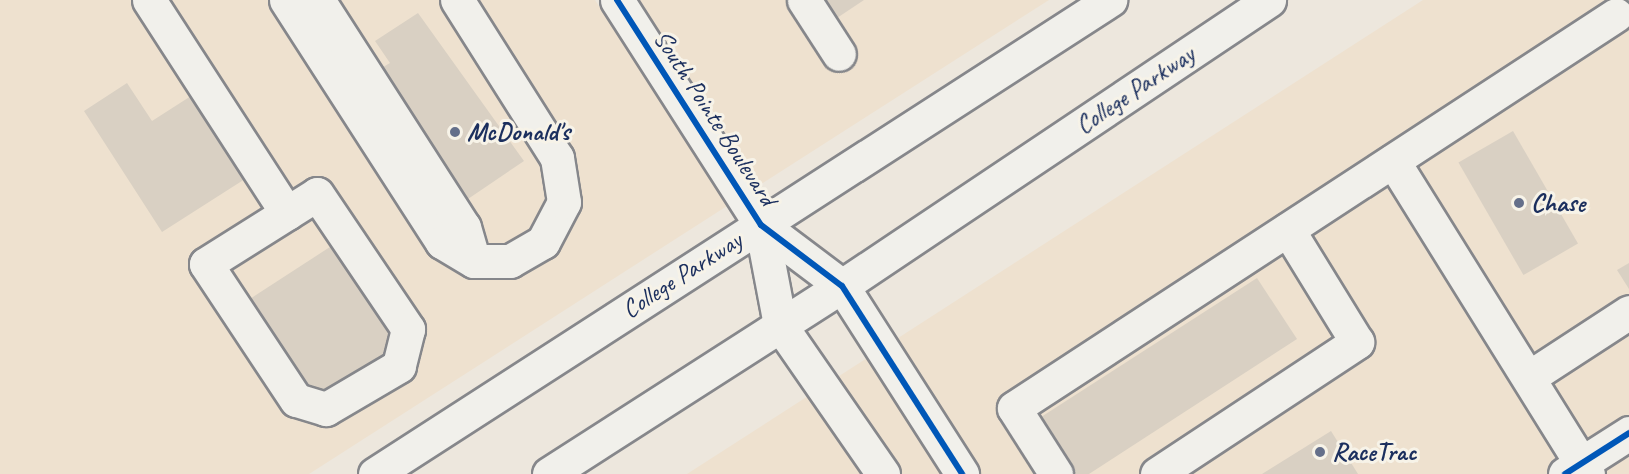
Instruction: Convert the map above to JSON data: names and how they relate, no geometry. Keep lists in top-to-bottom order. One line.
{"streets":{"main road":["College Parkway","South Pointe Boulevard"]},"crossings":[["College Parkway","South Pointe Boulevard"]],"places":["McDonald's","Chase","RaceTrac"]}
